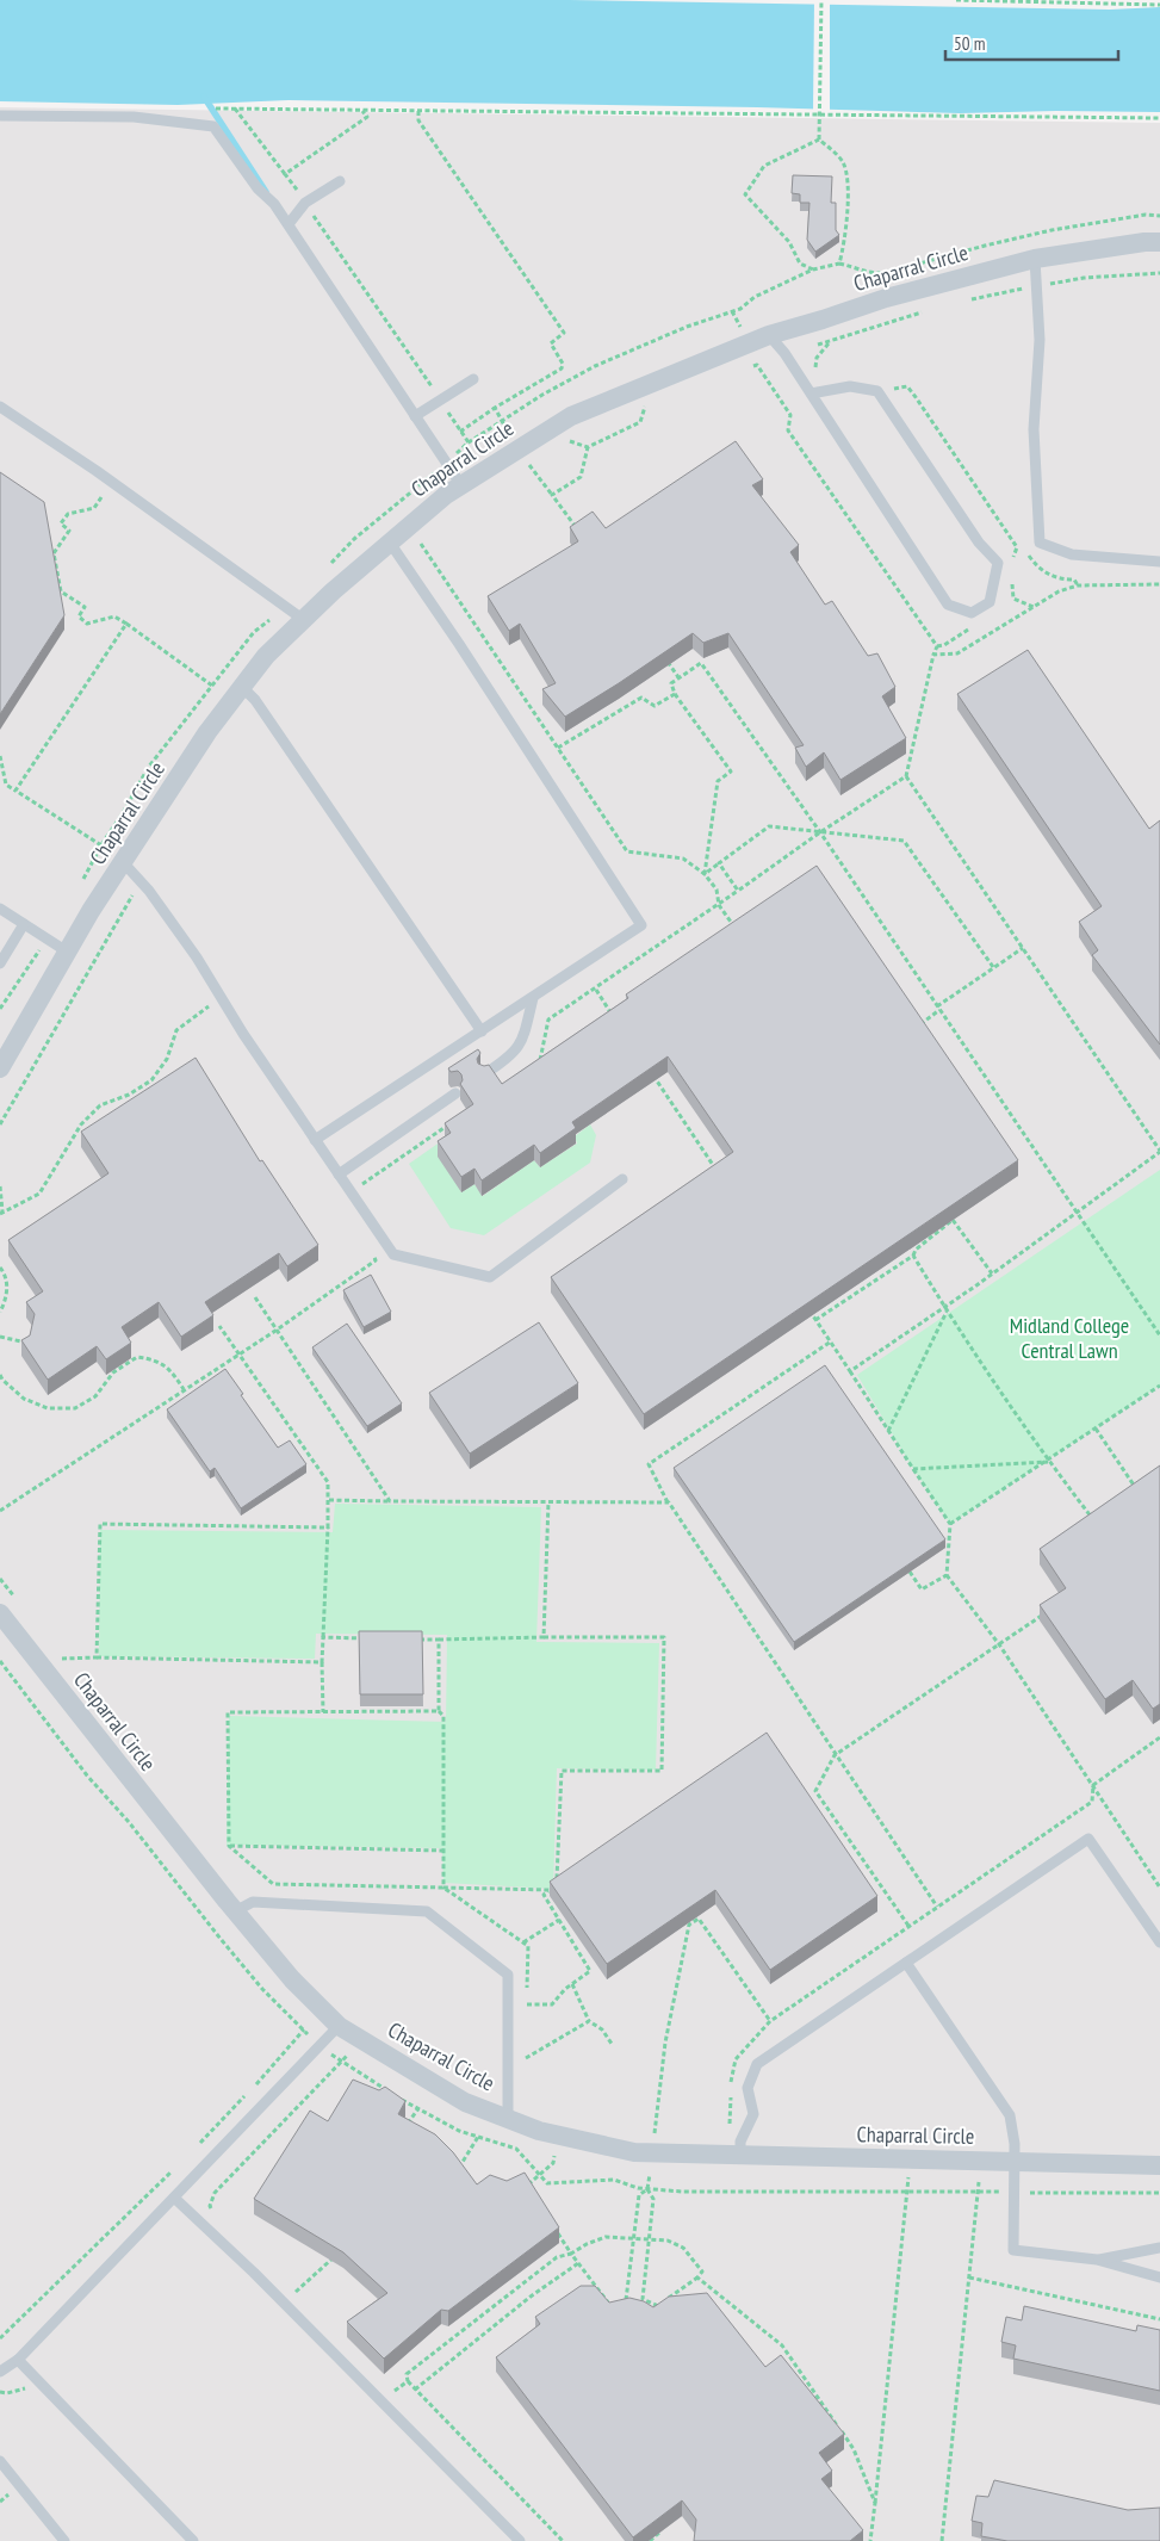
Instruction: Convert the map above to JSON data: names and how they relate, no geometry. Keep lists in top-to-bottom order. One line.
{"streets":{"street":["Chaparral Circle"]},"parks":["Midland College Central Lawn"],"scale_bar":"50 m"}
